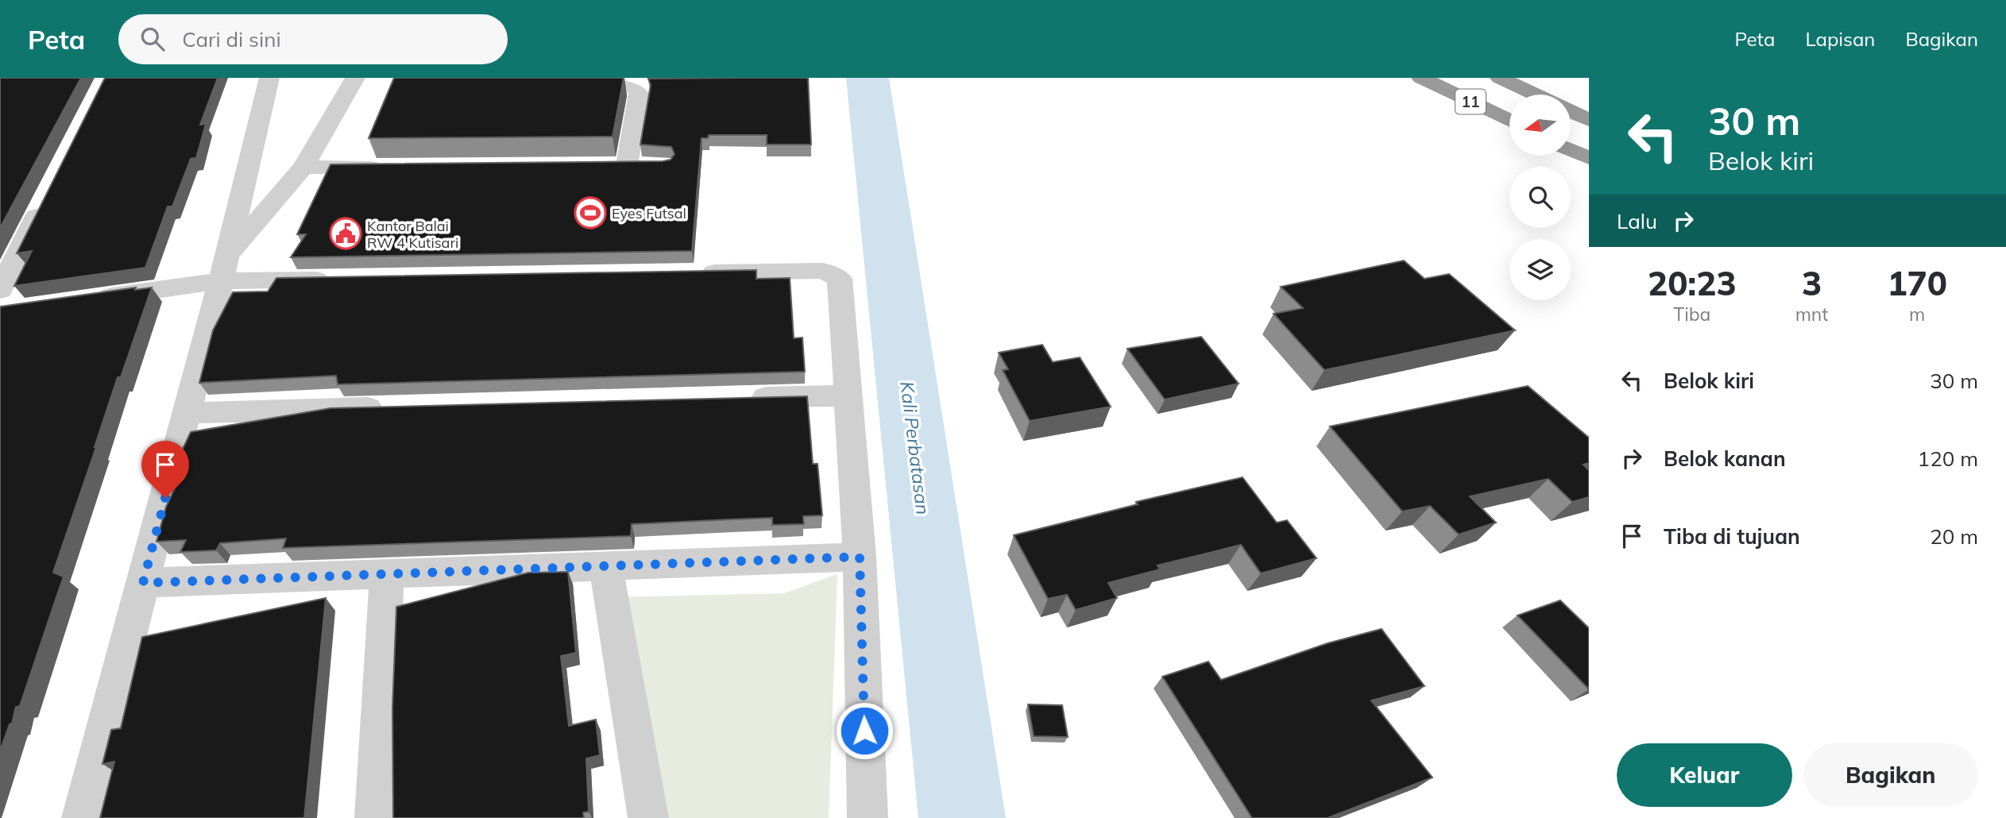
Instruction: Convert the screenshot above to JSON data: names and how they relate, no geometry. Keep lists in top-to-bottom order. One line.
{"streets":{"highway":["11"]},"water":["Kali Perbatasan"],"places":{"sports":["Eyes Futsal"],"public building":["Kantor Balai RW 4 Kutisari"]},"north":"left","page":{"header":"Peta","search":"Cari di sini","nav":["Peta","Lapisan","Bagikan"],"turn":["30 m","Belok kiri"],"then":"Lalu","eta":["20:23","Tiba","3","mnt","170","m"],"list":[{"name":"Belok kiri","value":"30 m"},{"name":"Belok kanan","value":"120 m"},{"name":"Tiba di tujuan","value":"20 m"}],"buttons":["Keluar","Bagikan"]}}
